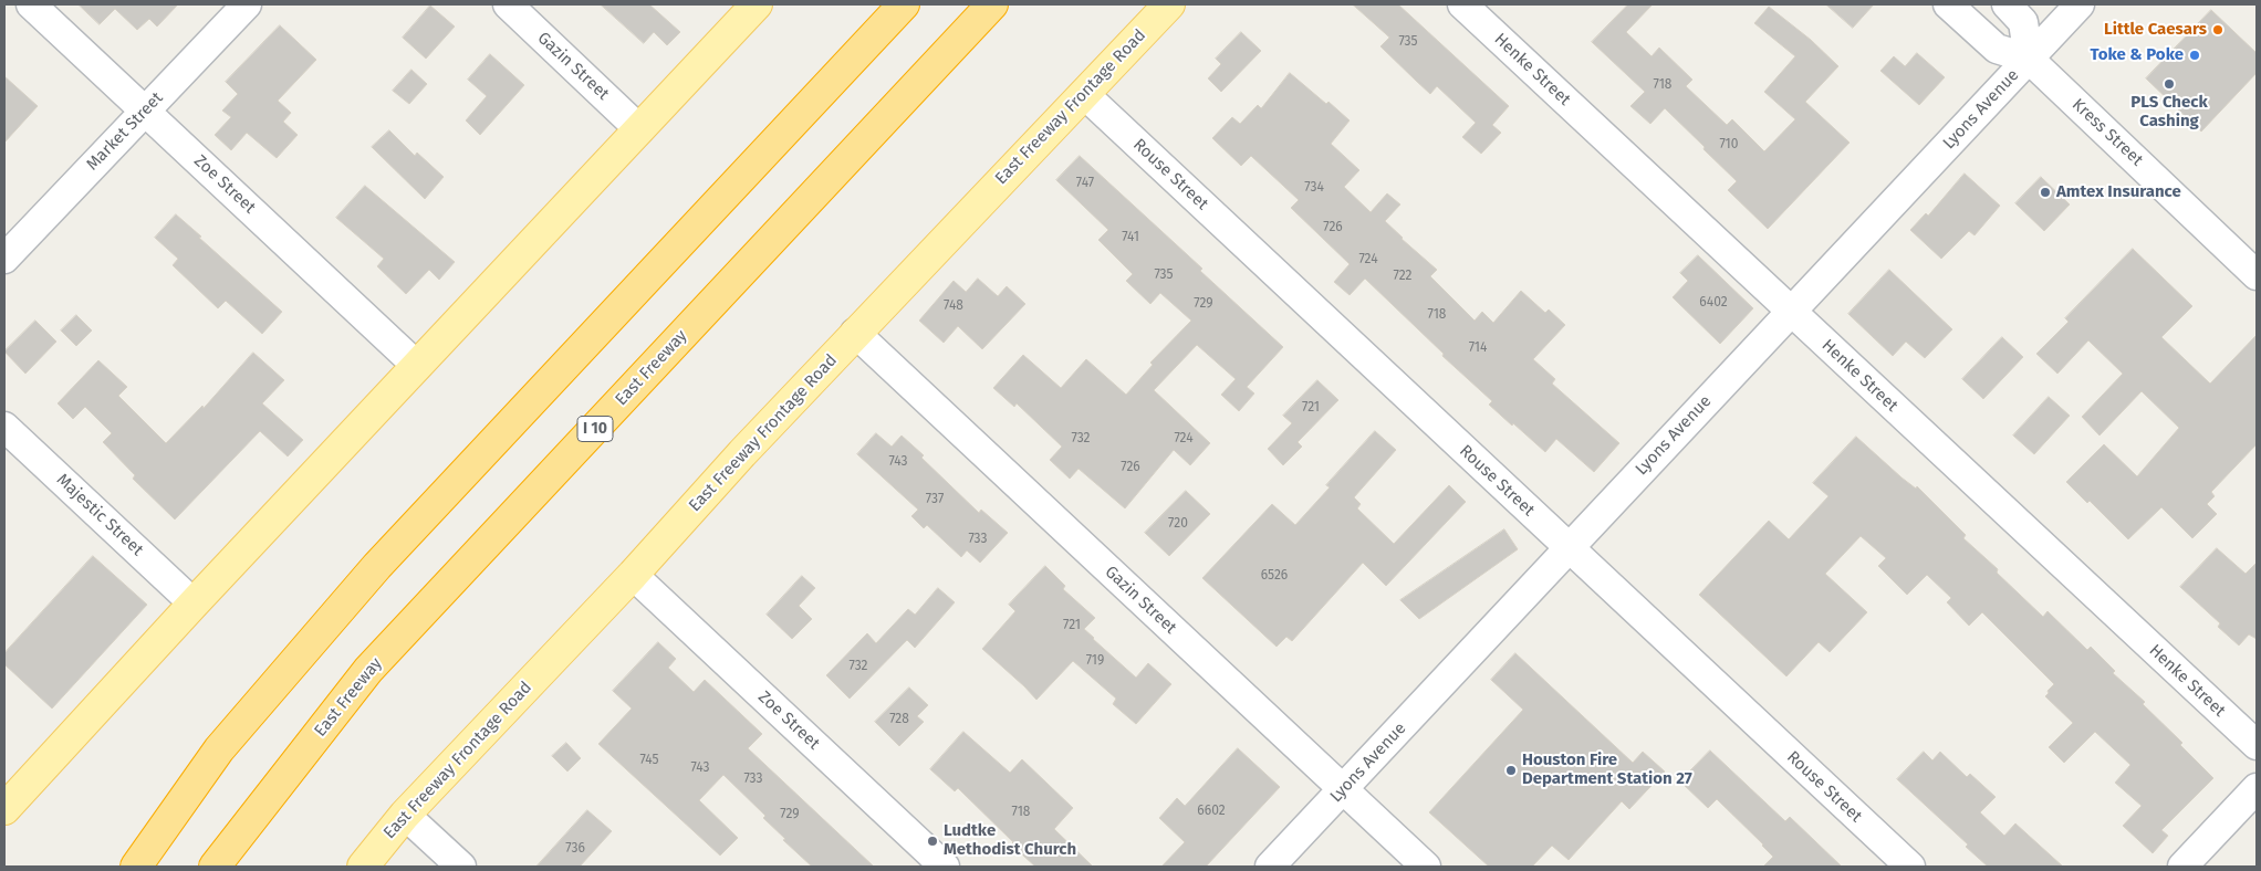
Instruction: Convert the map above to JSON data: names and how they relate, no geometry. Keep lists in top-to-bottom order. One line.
{"streets":{"highway":["East Freeway","I 10"],"main road":["East Freeway Frontage Road"],"street":["Gazin Street","Henke Street","Lyons Avenue","Market Street","Kress Street","Rouse Street","Zoe Street","Majestic Street"]},"crossings":[["Gazin Street","East Freeway Frontage Road"],["Gazin Street","Lyons Avenue"],["Henke Street","Lyons Avenue"],["East Freeway Frontage Road","Rouse Street"],["East Freeway Frontage Road","Zoe Street"],["Lyons Avenue","Kress Street"],["Lyons Avenue","Rouse Street"],["Market Street","Zoe Street"]],"places":["Little Caesars","Toke & Poke","PLS Check Cashing","Amtex Insurance","Houston Fire Department Station 27","Ludtke Methodist Church"],"house_numbers":["735","718","710","747","734","726","741","724","735","722","6402","729","748","718","714","721","732","724","743","726","737","720","733","6526","721","719","732","728","745","743","733","6602","718","729","736"]}
